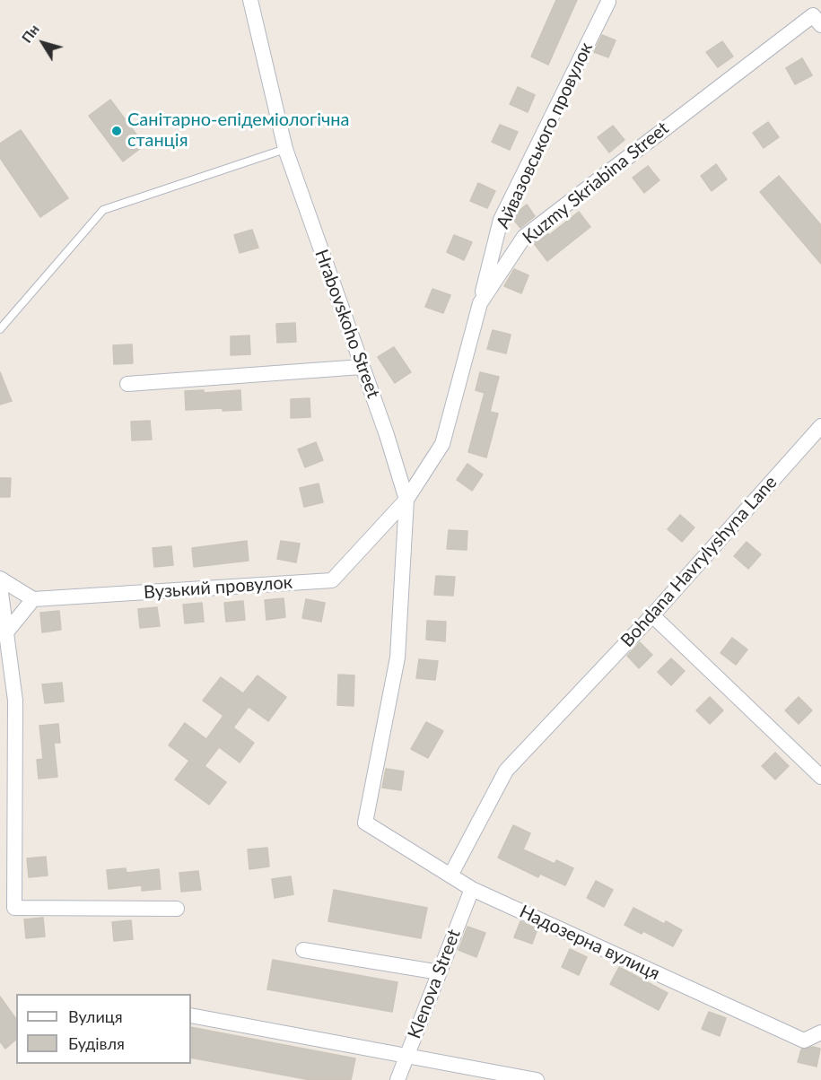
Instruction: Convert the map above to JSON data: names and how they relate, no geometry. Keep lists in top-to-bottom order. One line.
{"streets":{"street":["Айвазовського провулок","Kuzmy Skriabina Street","Hrabovskoho Street","Bohdana Havrylyshyna Lane","Вузький провулок","Надозерна вулиця","Klenova Street"]},"crossings":[["Айвазовського провулок","Kuzmy Skriabina Street"],["Kuzmy Skriabina Street","Hrabovskoho Street"],["Kuzmy Skriabina Street","Вузький провулок"],["Kuzmy Skriabina Street","Надозерна вулиця"],["Hrabovskoho Street","Вузький провулок"],["Bohdana Havrylyshyna Lane","Надозерна вулиця"],["Надозерна вулиця","Klenova Street"]],"places":["Санітарно-епідеміологічна станція"],"legend":["Вулиця","Будівля"],"north":"top left"}
